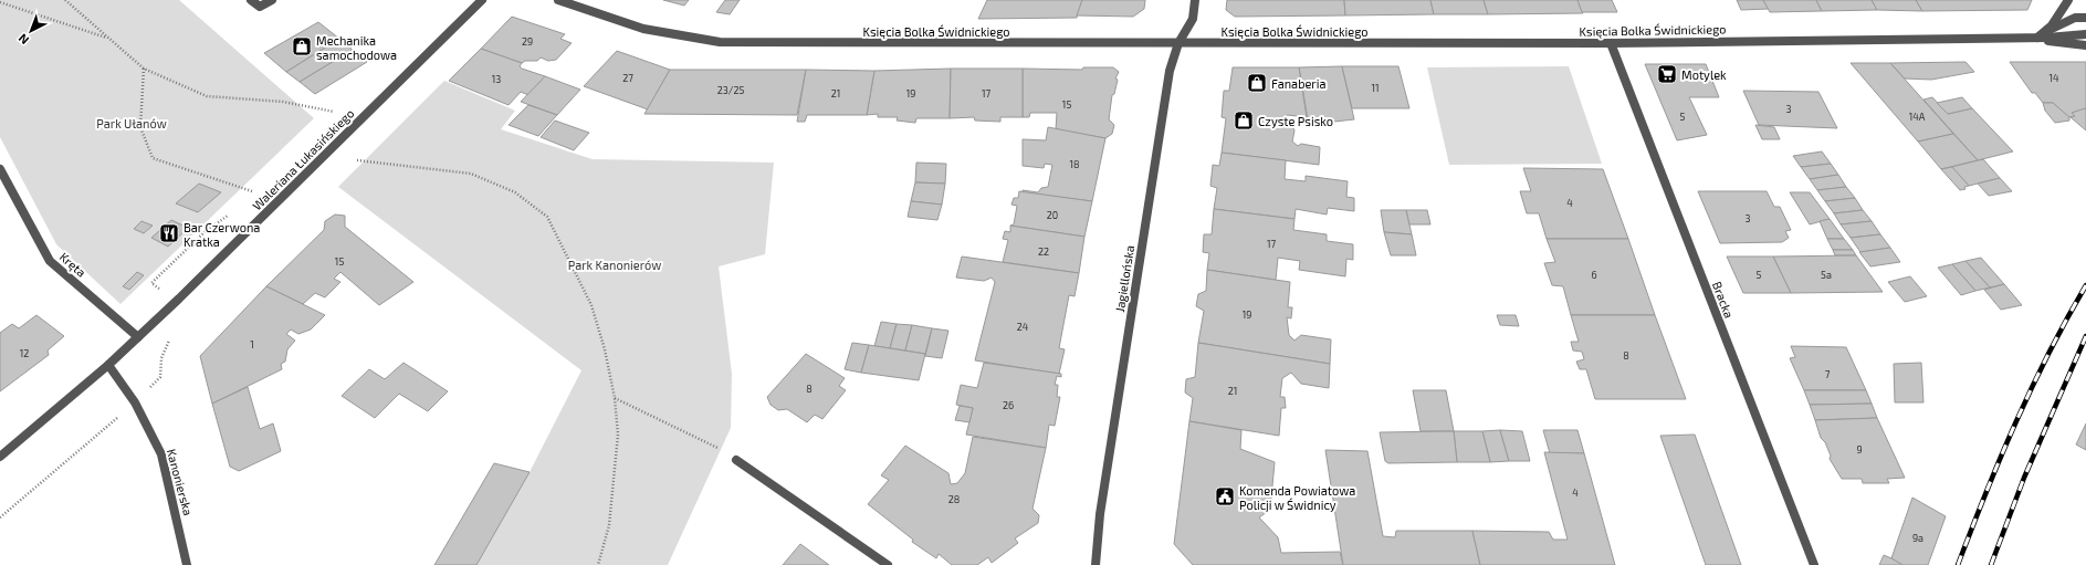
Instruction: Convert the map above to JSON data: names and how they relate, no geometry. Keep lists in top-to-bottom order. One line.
{"streets":{"street":["Księcia Bolka Świdnickiego","Waleriana Łukasińskiego","Kręta","Jagiellońska","Bracka","Kanonierska"]},"crossings":[["Księcia Bolka Świdnickiego","Jagiellońska"],["Księcia Bolka Świdnickiego","Bracka"],["Waleriana Łukasińskiego","Kręta"],["Waleriana Łukasińskiego","Kanonierska"]],"parks":["Park Ułanów","Park Kanonierów"],"places":{"shop":["Mechanika samochodowa","Fanaberia","Czyste Psisko"],"supermarket":["Motylek"],"restaurant":["Bar Czerwona Kratka"],"public building":["Komenda Powiatowa Policji w Świdnicy"]},"house_numbers":["29","27","14","13","11","23/25","21","19","17","15","3","5","14A","18","4","20","3","17","22","15","6","5","5a","19","24","1","12","8","7","8","21","26","9","4","28","9a"],"north":"bottom left"}
